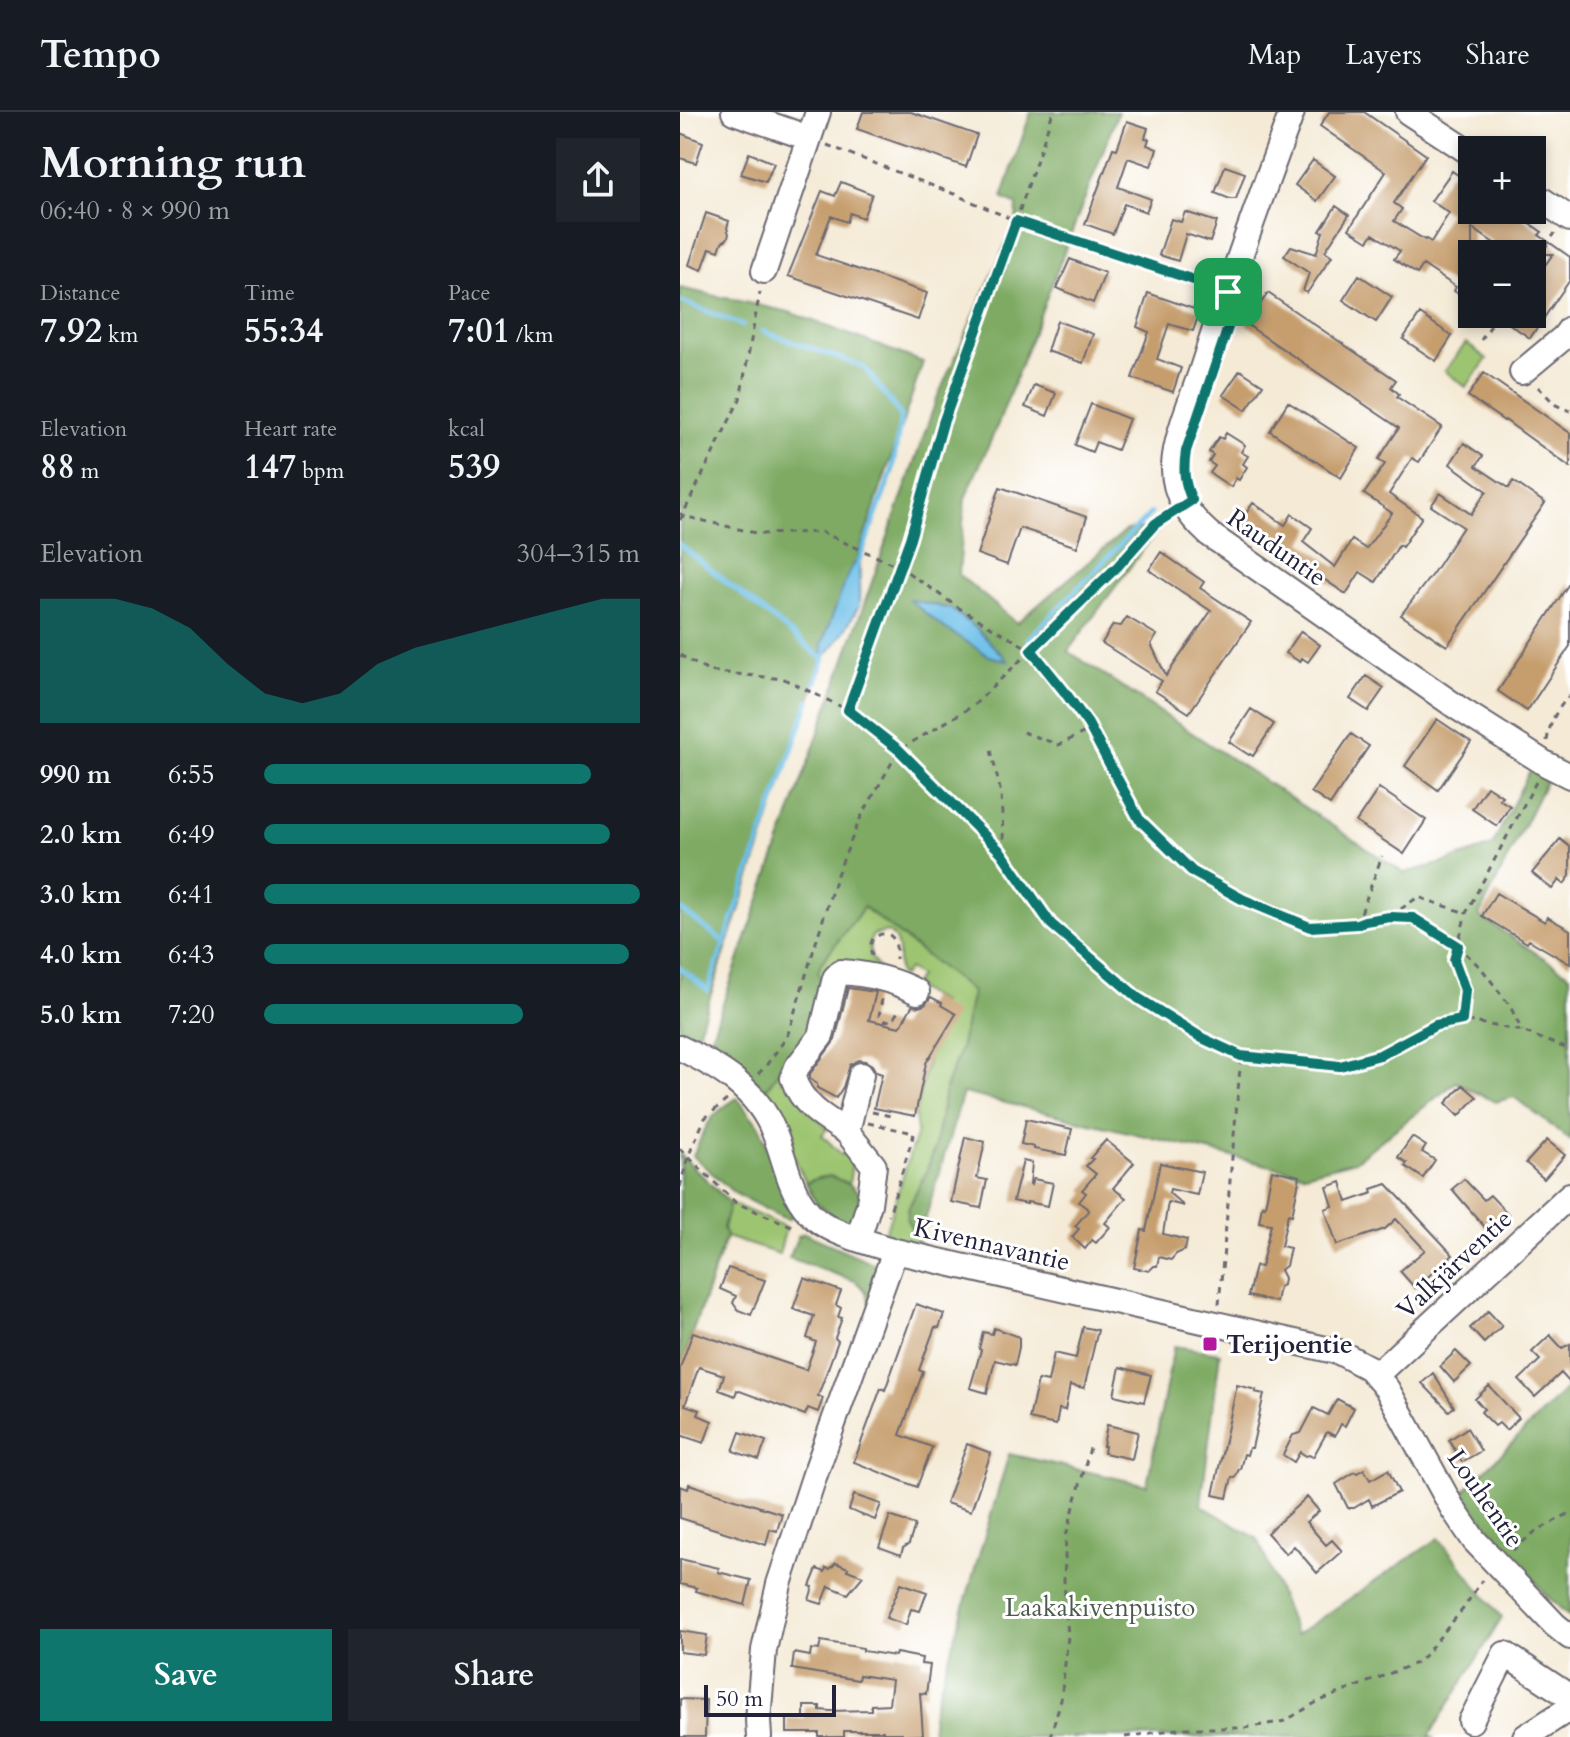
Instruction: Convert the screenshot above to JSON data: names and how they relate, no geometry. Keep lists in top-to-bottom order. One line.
{"streets":{"street":["Rauduntie","Kivennavantie","Valkjärventie","Louhentie"]},"crossings":[["Kivennavantie","Valkjärventie"],["Kivennavantie","Louhentie"],["Valkjärventie","Louhentie"]],"parks":["Laakakivenpuisto"],"places":{"transit":["Terijoentie"]},"scale_bar":"50 m","page":{"header":"Tempo","nav":["Map","Layers","Share"],"heading":["Morning run","06:40 · 8 × 990 m"],"map_buttons":["+","−"],"stats":[["Distance","7.92 km"],["Time","55:34"],["Pace","7:01 /km"],["Elevation","88 m"],["Heart rate","147 bpm"],["kcal","539"]],"chart":["Elevation","304–315 m"],"list":[{"name":"990 m","note":"6:55"},{"name":"2.0 km","note":"6:49"},{"name":"3.0 km","note":"6:41"},{"name":"4.0 km","note":"6:43"},{"name":"5.0 km","note":"7:20"}],"buttons":["Save","Share"],"scale":"50 m"}}
